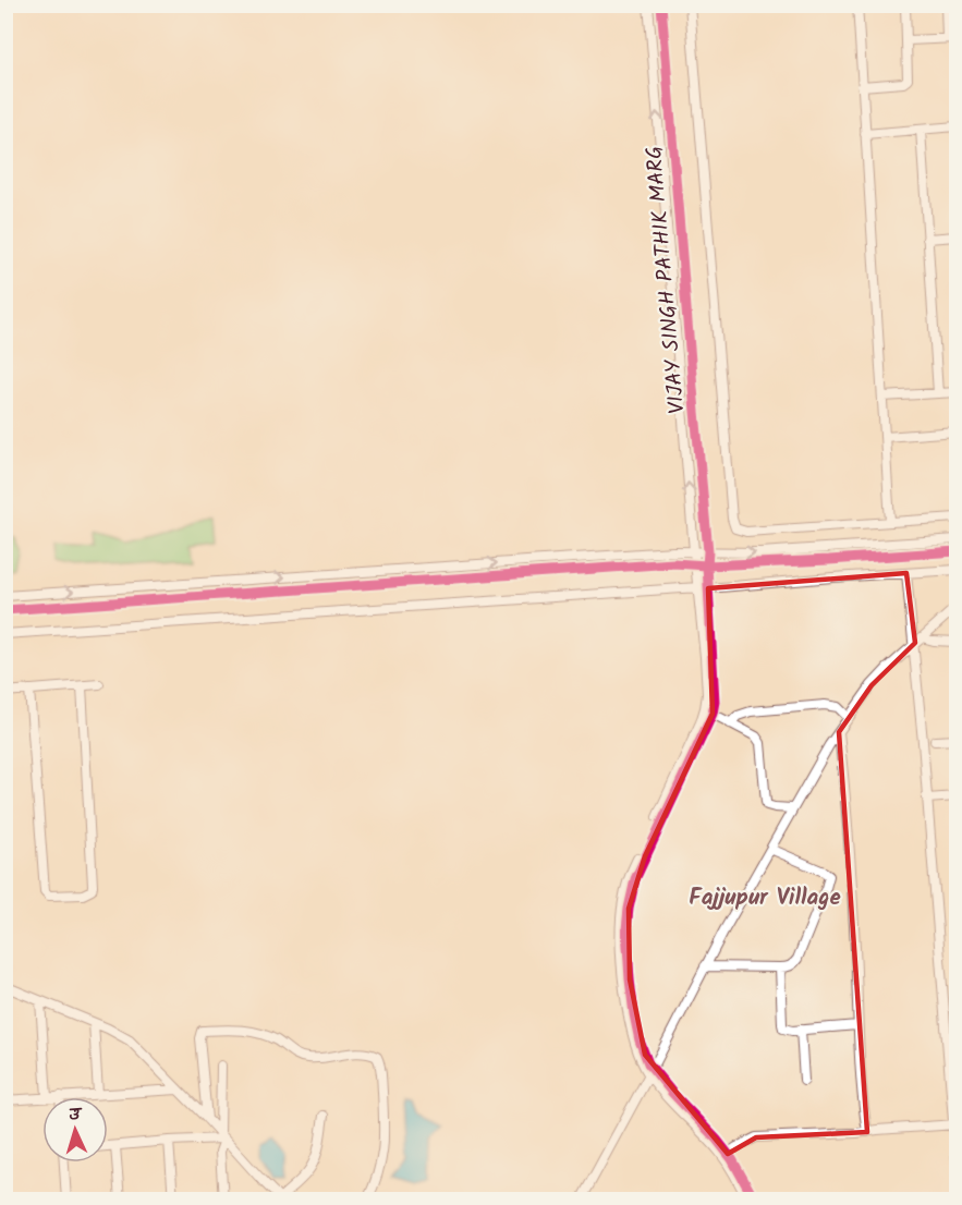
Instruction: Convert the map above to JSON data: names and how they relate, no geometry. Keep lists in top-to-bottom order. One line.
{"streets":{"street":["VIJAY SINGH PATHIK MARG"]},"districts":["Fajjupur Village"],"north":"top"}
